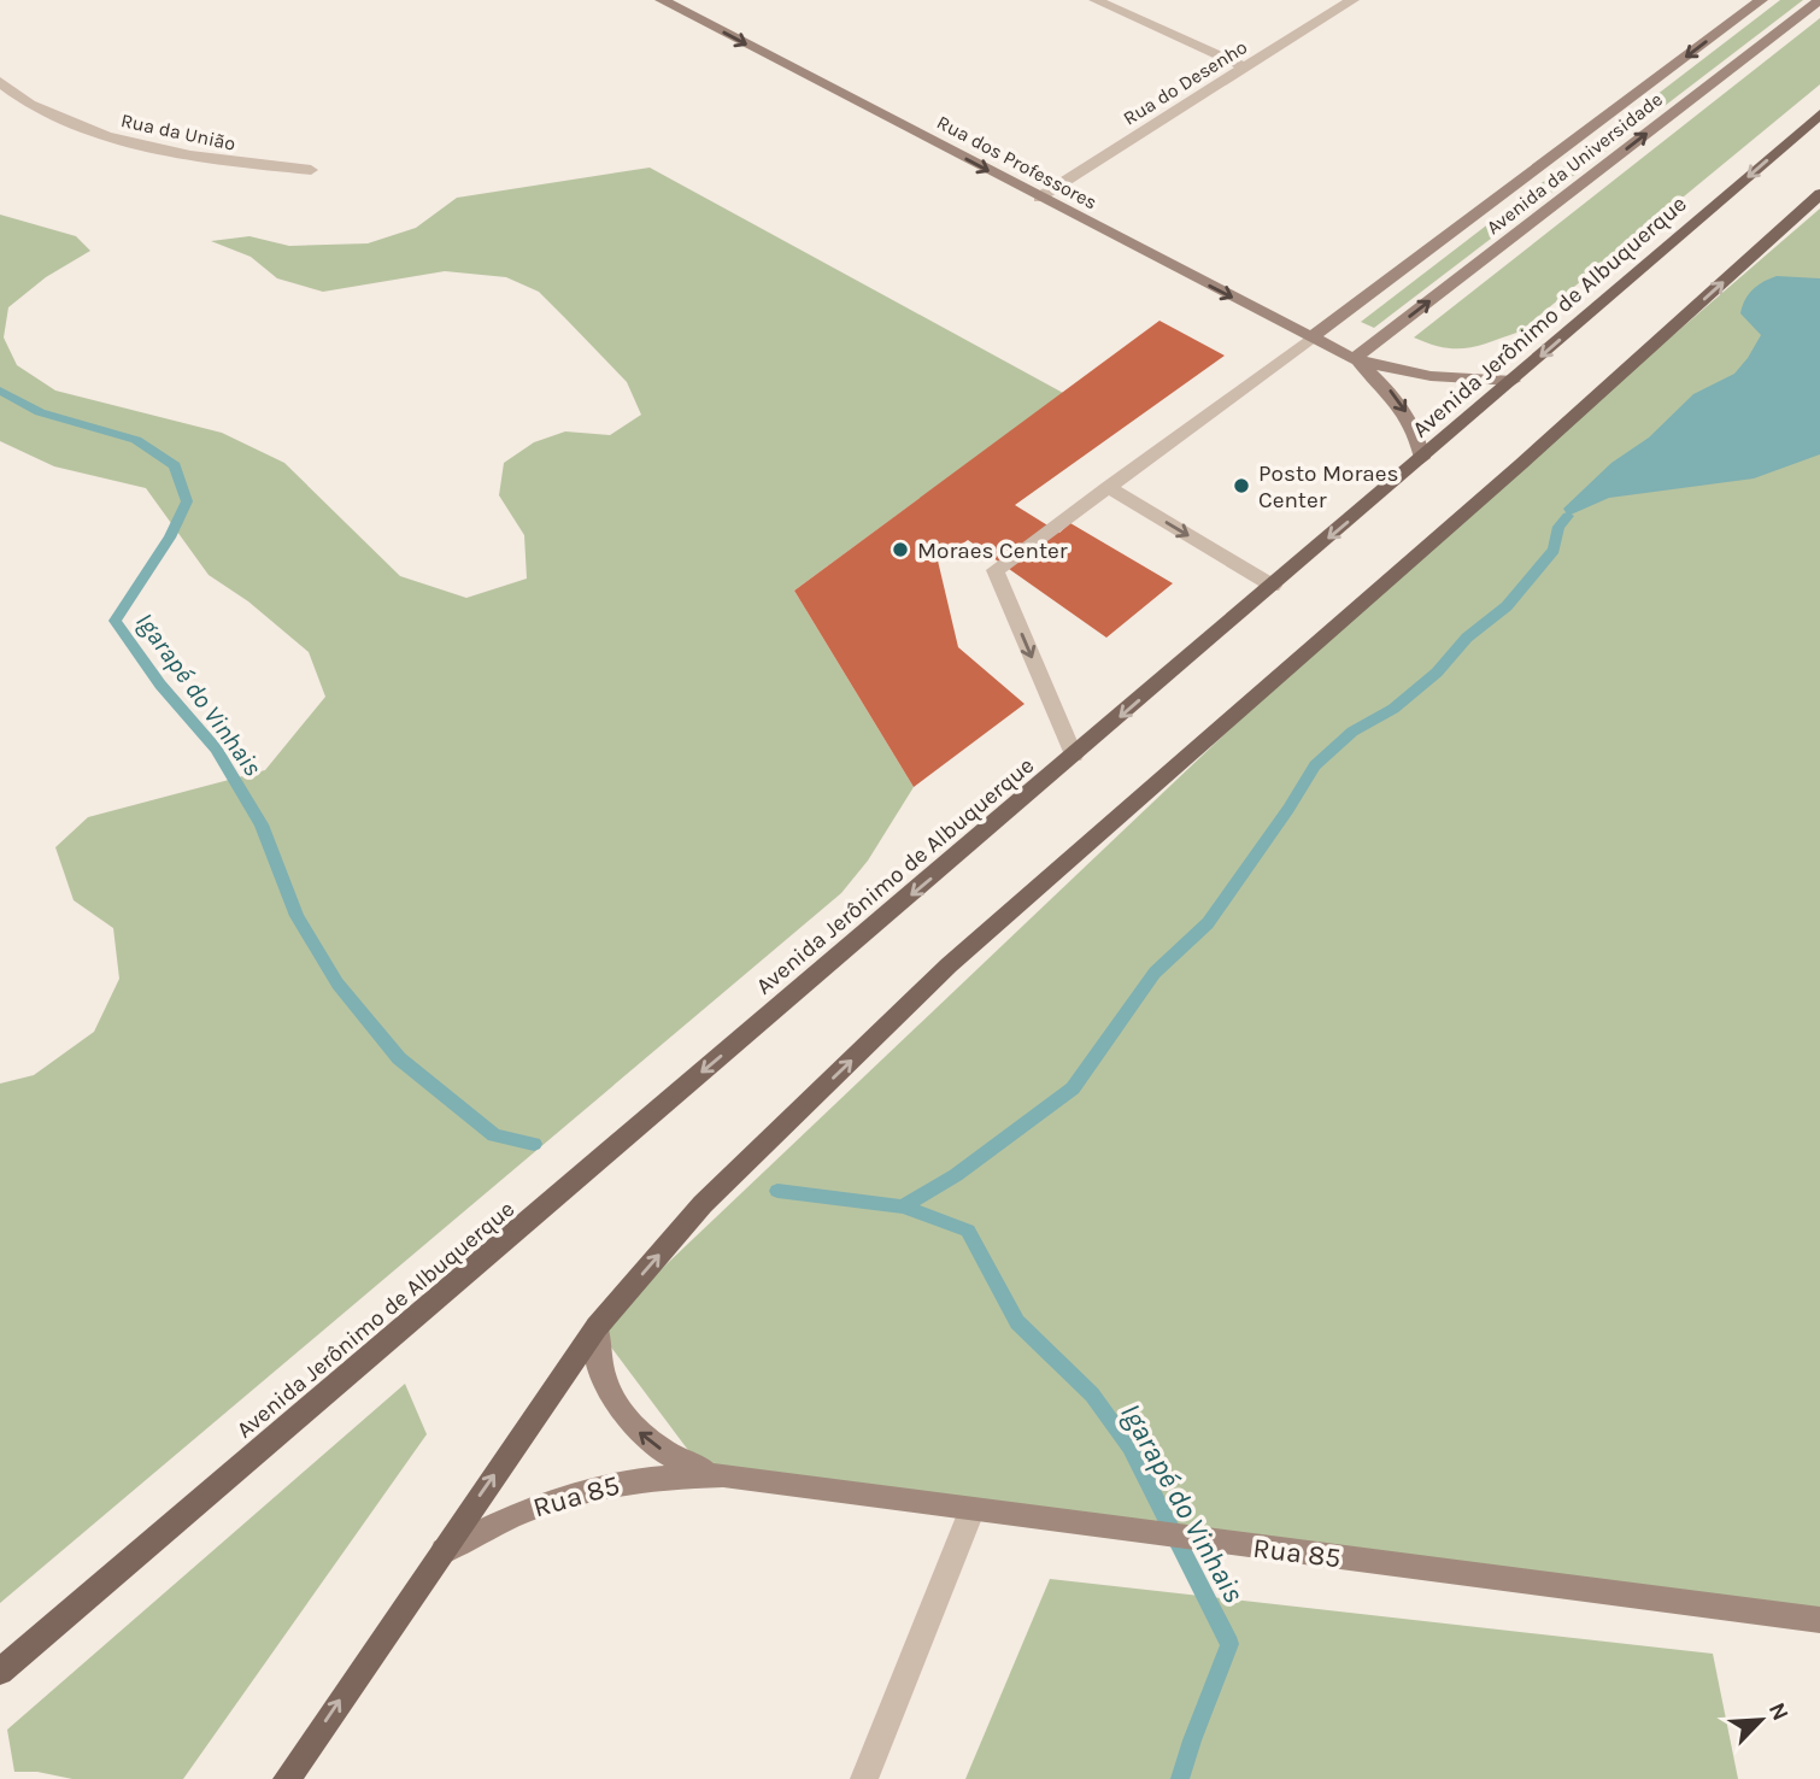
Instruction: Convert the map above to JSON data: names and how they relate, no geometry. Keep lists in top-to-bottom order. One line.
{"streets":{"main road":["Avenida Jerônimo de Albuquerque"],"street":["Rua do Desenho","Rua da União","Rua dos Professores","Avenida da Universidade","Rua 85"]},"crossings":[["Rua do Desenho","Rua dos Professores"],["Rua dos Professores","Avenida da Universidade"],["Rua dos Professores","Avenida Jerônimo de Albuquerque"]],"one_way":["Rua dos Professores"],"water":["Igarapé do Vinhais"],"places":["Posto Moraes Center","Moraes Center"],"north":"top right"}
